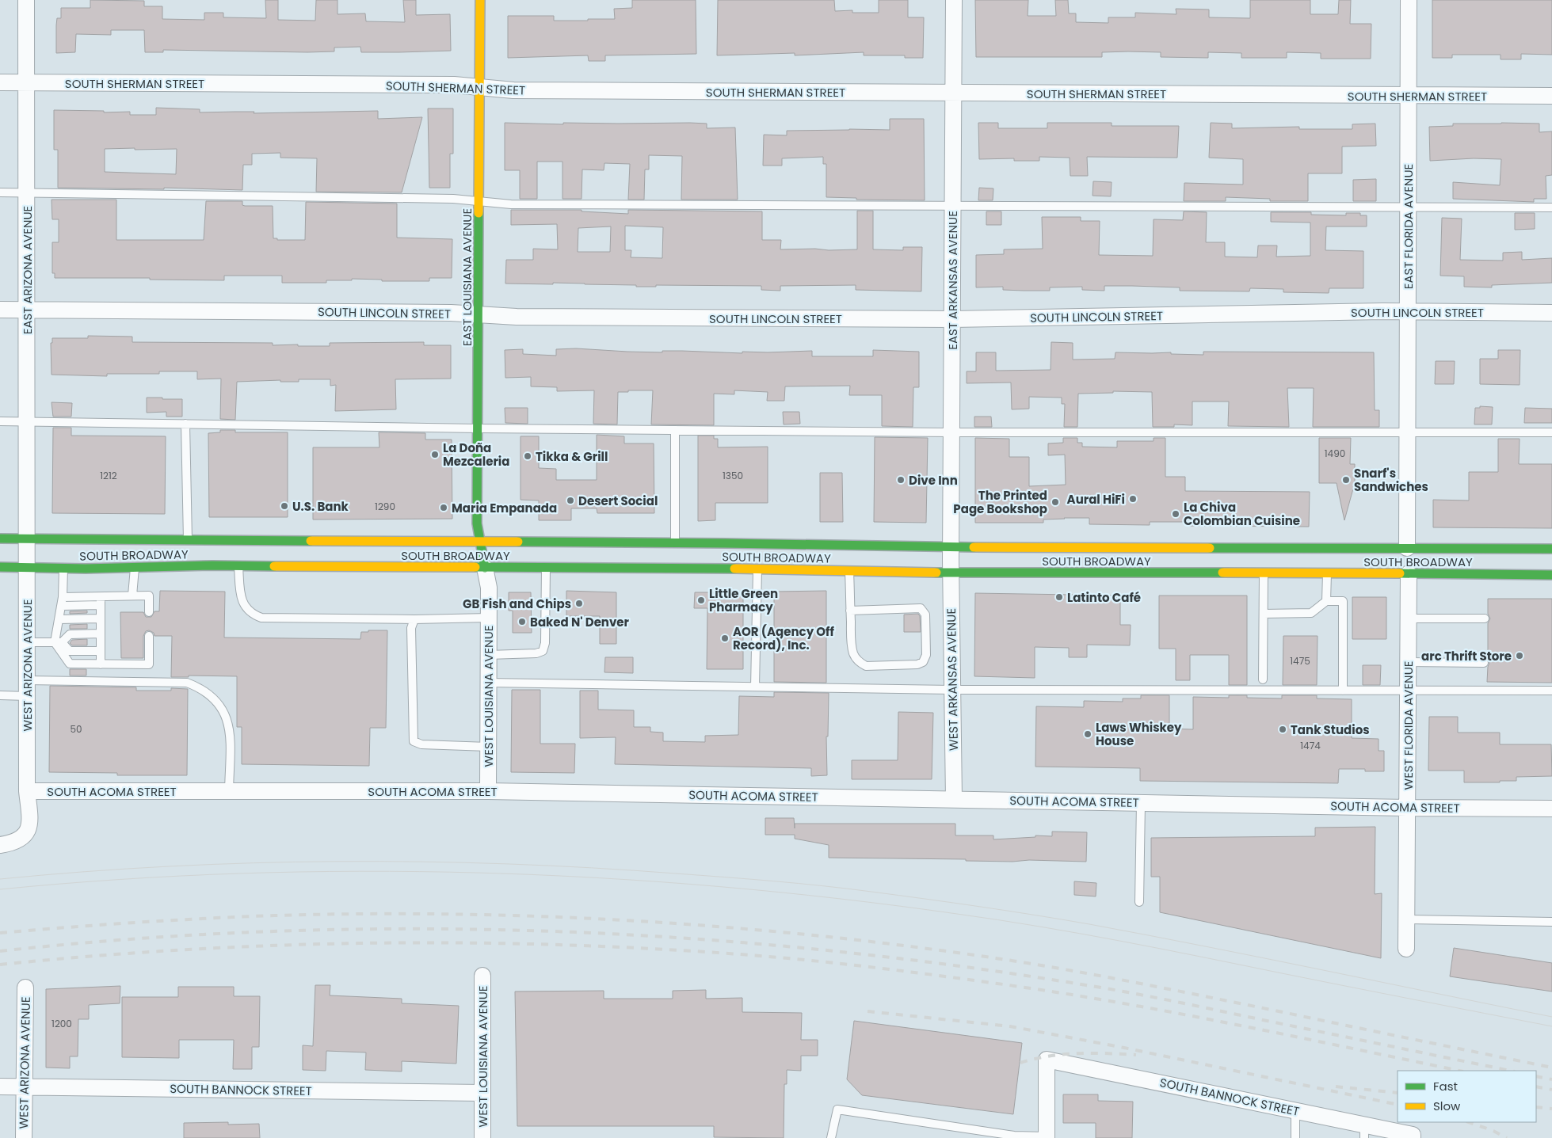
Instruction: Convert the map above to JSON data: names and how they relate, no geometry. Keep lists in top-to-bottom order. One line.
{"streets":{"main road":["EAST LOUISIANA AVENUE","SOUTH BROADWAY"],"street":["SOUTH SHERMAN STREET","EAST FLORIDA AVENUE","EAST ARIZONA AVENUE","EAST ARKANSAS AVENUE","SOUTH LINCOLN STREET","WEST ARIZONA AVENUE","WEST ARKANSAS AVENUE","WEST LOUISIANA AVENUE","WEST FLORIDA AVENUE","SOUTH ACOMA STREET","SOUTH BANNOCK STREET"]},"crossings":[["SOUTH SHERMAN STREET","EAST FLORIDA AVENUE"],["SOUTH SHERMAN STREET","EAST ARIZONA AVENUE"],["SOUTH SHERMAN STREET","EAST LOUISIANA AVENUE"],["SOUTH SHERMAN STREET","EAST ARKANSAS AVENUE"],["EAST FLORIDA AVENUE","SOUTH LINCOLN STREET"],["EAST FLORIDA AVENUE","SOUTH BROADWAY"],["EAST ARIZONA AVENUE","SOUTH LINCOLN STREET"],["EAST ARIZONA AVENUE","SOUTH BROADWAY"],["EAST ARIZONA AVENUE","WEST ARIZONA AVENUE"],["EAST LOUISIANA AVENUE","SOUTH LINCOLN STREET"],["EAST LOUISIANA AVENUE","SOUTH BROADWAY"],["EAST LOUISIANA AVENUE","WEST LOUISIANA AVENUE"],["EAST ARKANSAS AVENUE","SOUTH LINCOLN STREET"],["EAST ARKANSAS AVENUE","SOUTH BROADWAY"],["EAST ARKANSAS AVENUE","WEST ARKANSAS AVENUE"],["SOUTH BROADWAY","WEST ARIZONA AVENUE"],["SOUTH BROADWAY","WEST ARKANSAS AVENUE"],["SOUTH BROADWAY","WEST LOUISIANA AVENUE"],["SOUTH BROADWAY","WEST FLORIDA AVENUE"],["WEST ARIZONA AVENUE","SOUTH ACOMA STREET"],["WEST ARIZONA AVENUE","SOUTH BANNOCK STREET"],["WEST ARKANSAS AVENUE","SOUTH ACOMA STREET"],["WEST LOUISIANA AVENUE","SOUTH ACOMA STREET"],["WEST LOUISIANA AVENUE","SOUTH BANNOCK STREET"],["WEST FLORIDA AVENUE","SOUTH ACOMA STREET"]],"places":["La Doña Mezcaleria","Tikka & Grill","Dive Inn","Snarf's Sandwiches","Aural HiFi","Desert Social","The Printed Page Bookshop","U.S. Bank","Maria Empanada","La Chiva Colombian Cuisine","Latinto Café","Little Green Pharmacy","GB Fish and Chips","Baked N' Denver","AOR (Agency Off Record), Inc.","arc Thrift Store","Tank Studios","Laws Whiskey House"],"house_numbers":["1490","1212","1350","1290","1475","50","1474","1200"],"legend":["Fast","Slow"]}
